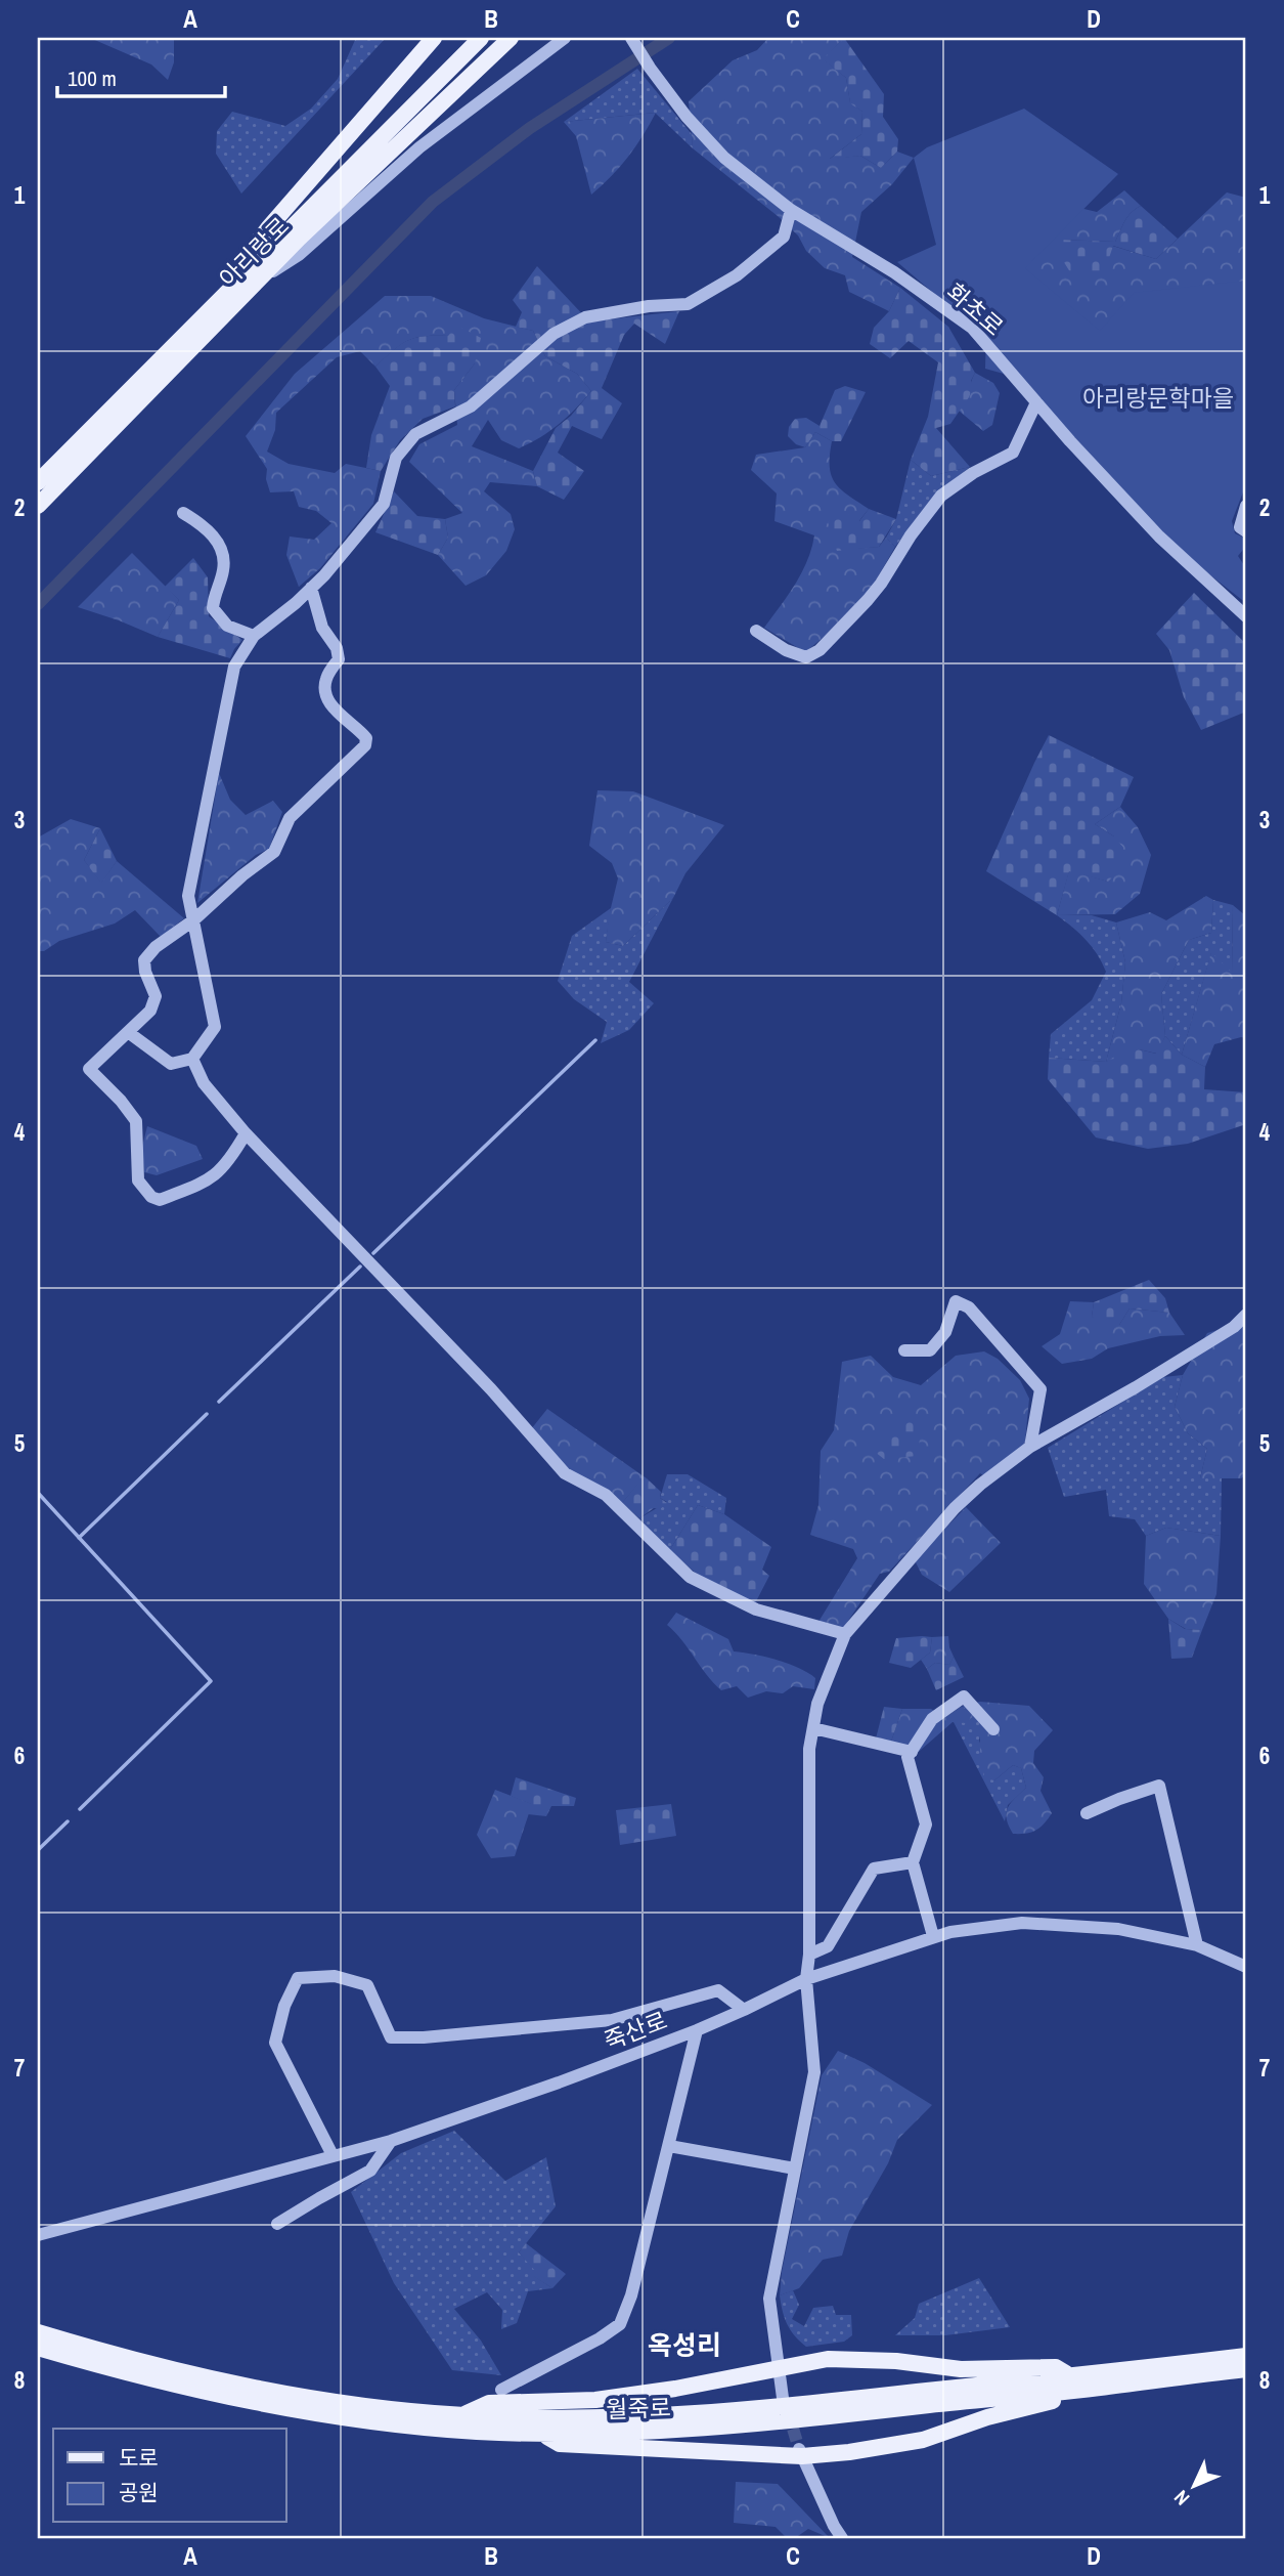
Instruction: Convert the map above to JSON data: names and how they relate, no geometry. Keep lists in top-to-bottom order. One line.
{"streets":{"main road":["아리랑로","월죽로"],"street":["화초로","죽산로"]},"districts":["옥성리"],"parks":["아리랑문학마을"],"legend":["도로","공원"],"scale_bar":"100 m","north":"bottom left","grid":{"columns":["A","B","C","D"],"rows":["1","2","3","4","5","6","7","8"]}}
